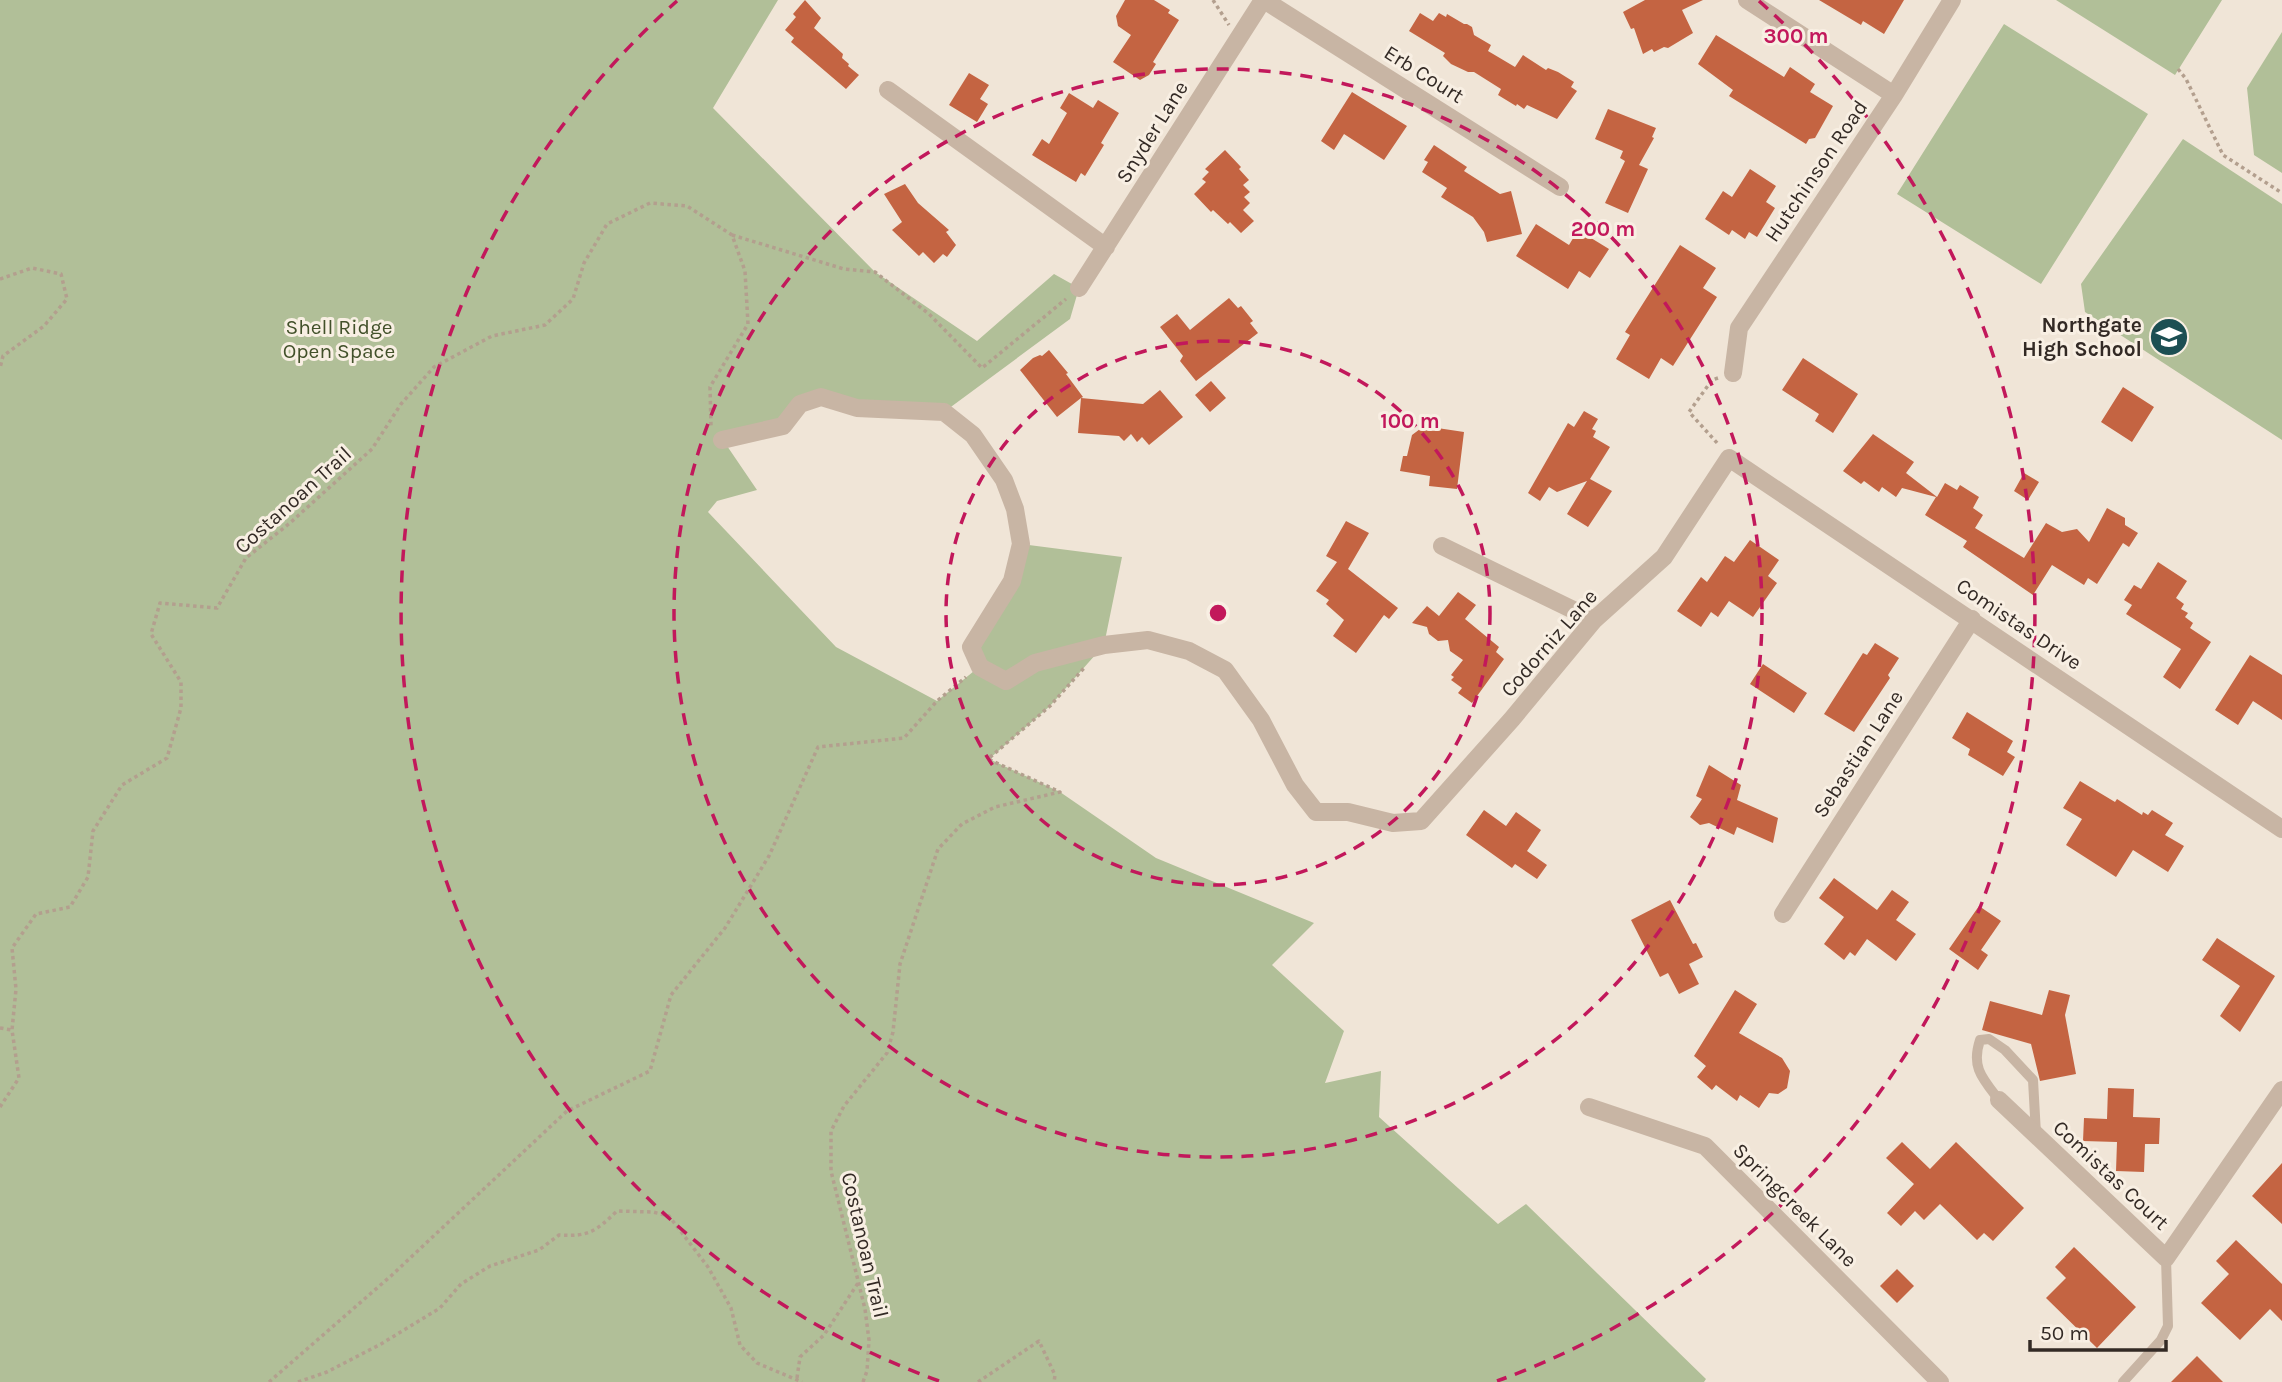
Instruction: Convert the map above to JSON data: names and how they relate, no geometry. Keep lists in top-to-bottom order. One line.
{"streets":{"street":["Erb Court","Snyder Lane","Hutchinson Road","Comistas Drive","Codorniz Lane","Sebastian Lane","Comistas Court","Springcreek Lane"],"path":["Costanoan Trail"]},"crossings":[["Erb Court","Snyder Lane"],["Snyder Lane","Costanoan Trail"],["Costanoan Trail","Codorniz Lane"],["Comistas Drive","Codorniz Lane"],["Comistas Drive","Sebastian Lane"]],"parks":["Shell Ridge Open Space"],"places":{"school or university":["Northgate High School"]},"scale_bar":"50 m","rings":["300 m","200 m","100 m"]}
